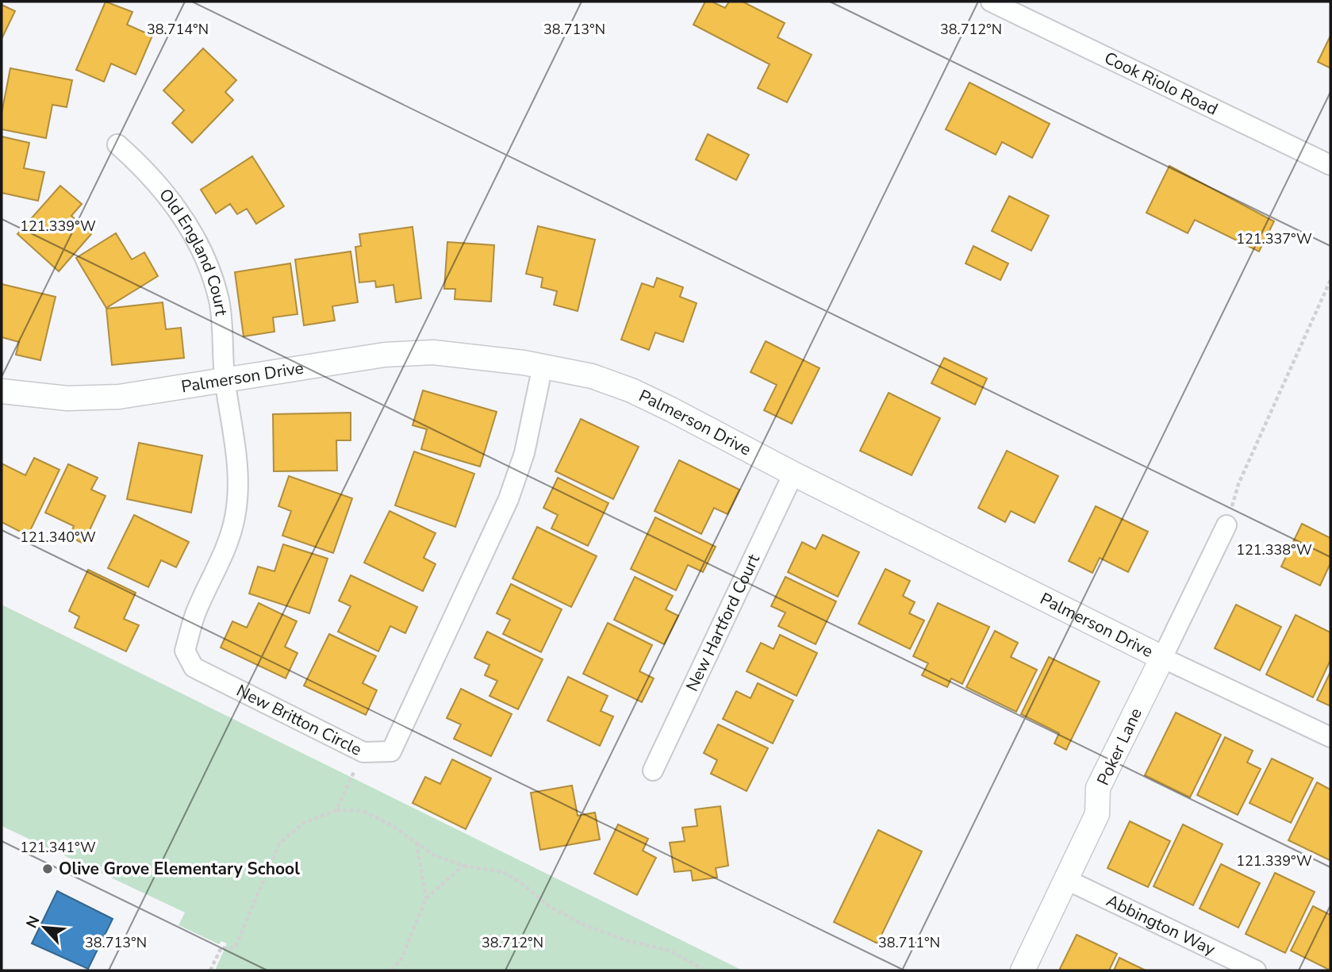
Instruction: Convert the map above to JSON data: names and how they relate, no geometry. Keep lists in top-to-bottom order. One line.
{"streets":{"street":["Cook Riolo Road","Old England Court","Palmerson Drive","New Hartford Court","New Britton Circle","Poker Lane","Abbington Way"]},"crossings":[["Old England Court","Palmerson Drive"],["Old England Court","New Britton Circle"],["Palmerson Drive","New Hartford Court"],["Palmerson Drive","New Britton Circle"],["Palmerson Drive","Poker Lane"],["Poker Lane","Abbington Way"]],"places":["Olive Grove Elementary School"],"north":"top left","coordinates":["38.714°N","38.713°N","38.712°N","121.339°W","121.337°W","121.340°W","121.338°W","121.341°W","38.711°N"]}
